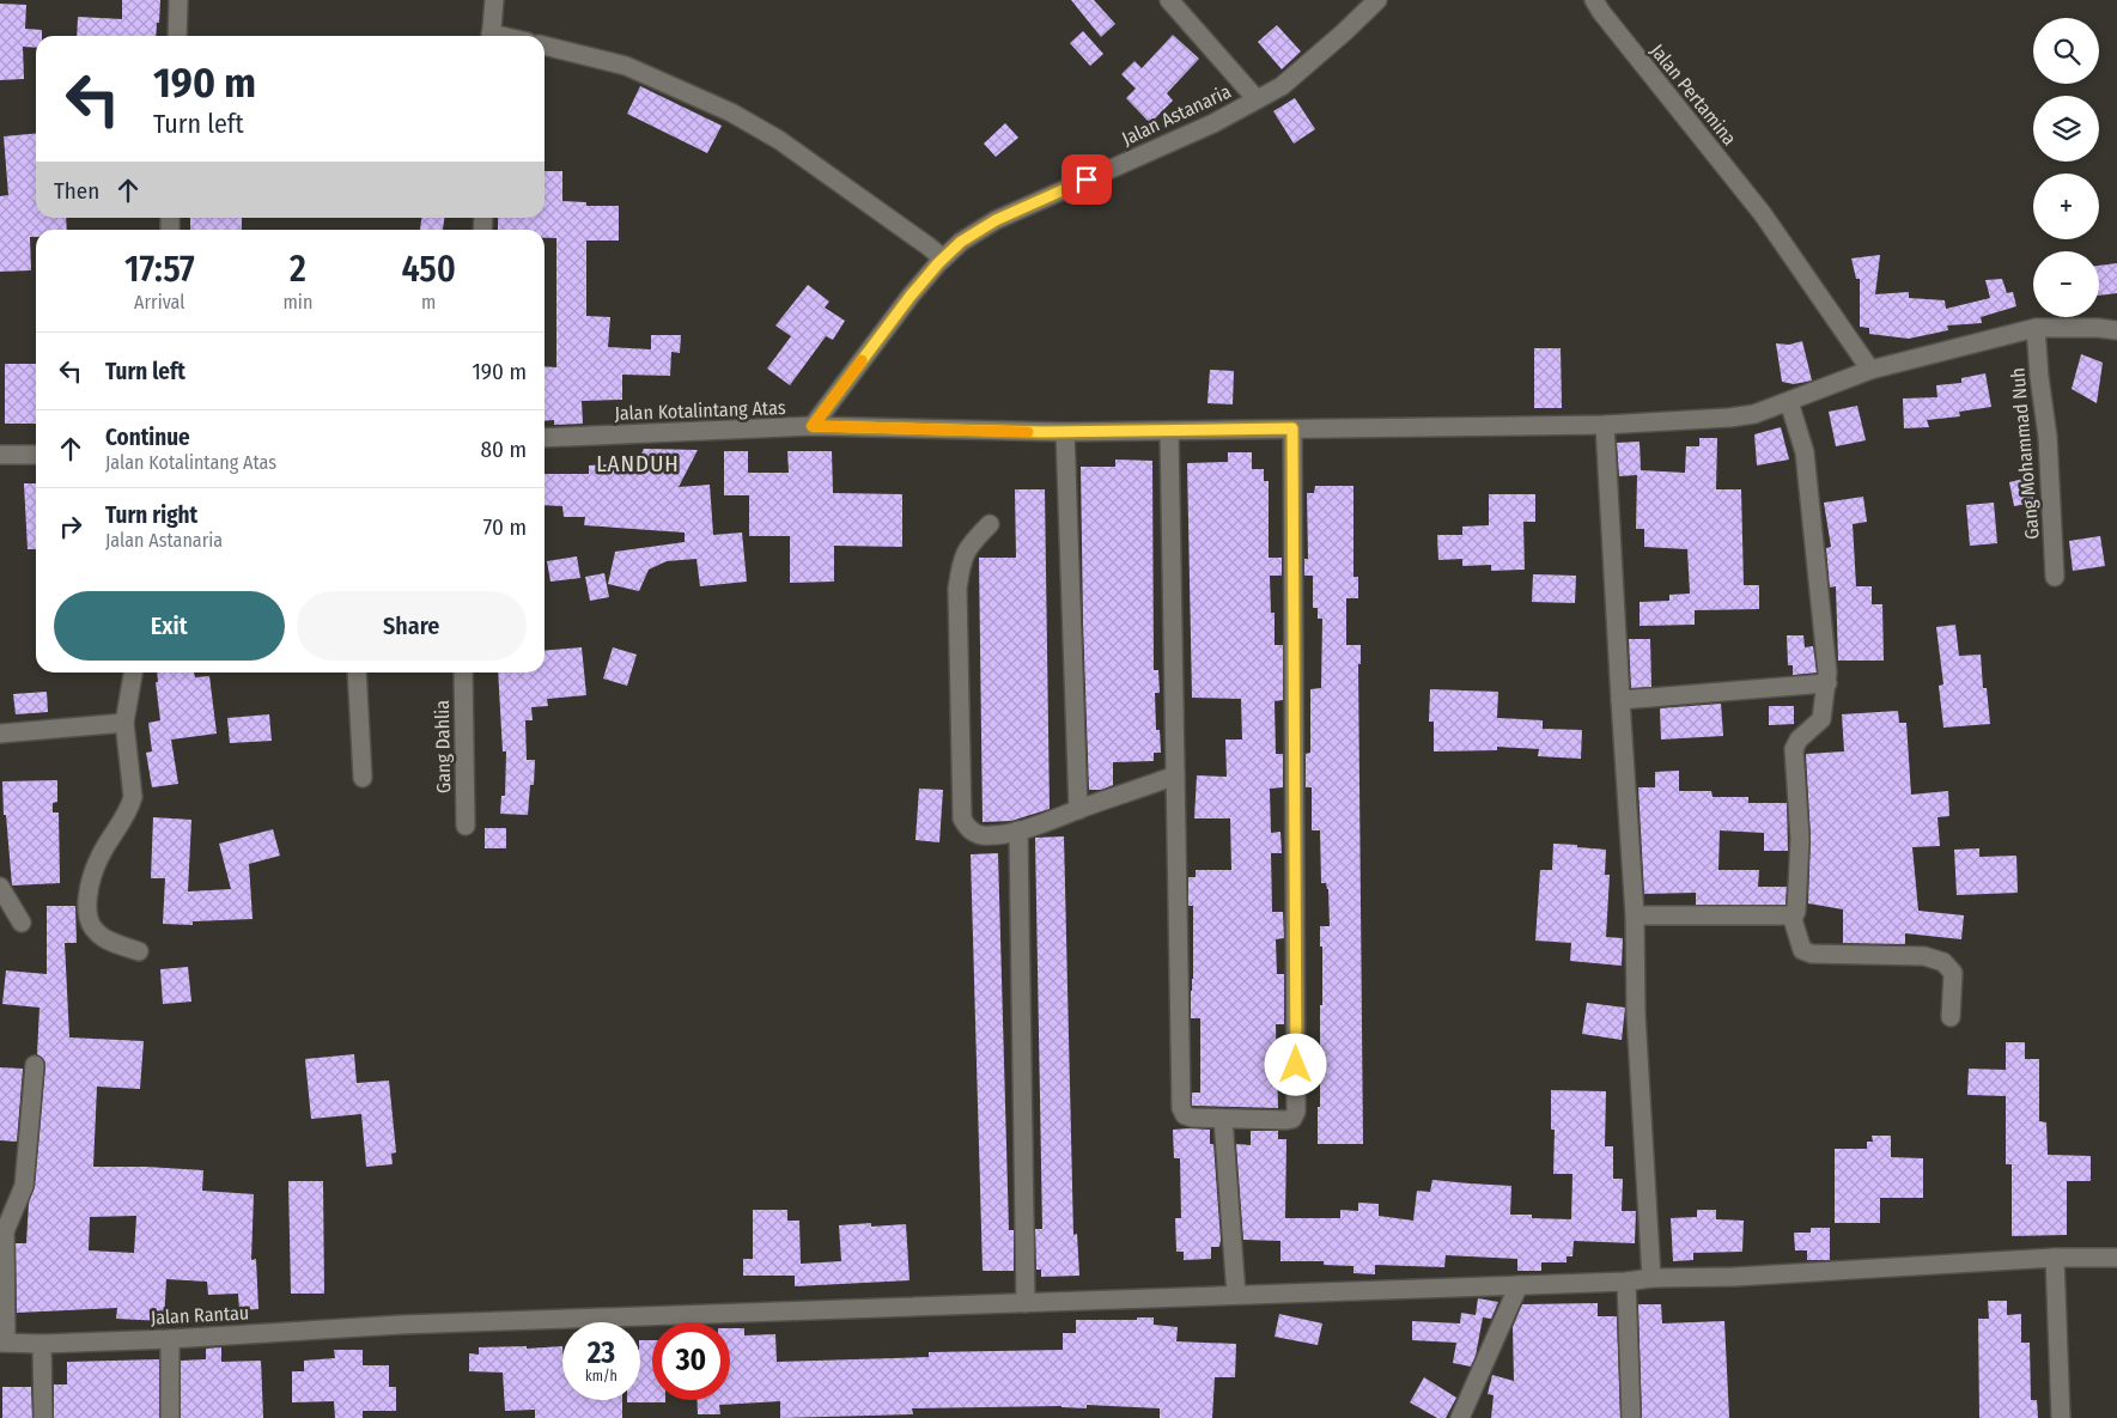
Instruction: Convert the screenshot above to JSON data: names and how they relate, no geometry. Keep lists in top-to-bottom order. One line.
{"streets":{"street":["Jalan Pertamina","Jalan Astanaria","Jalan Kotalintang Atas","Gang Mohammad Nuh","Gang Dahlia","Jalan Rantau"]},"crossings":[["Jalan Pertamina","Jalan Kotalintang Atas"],["Jalan Astanaria","Jalan Kotalintang Atas"],["Jalan Kotalintang Atas","Gang Mohammad Nuh"]],"districts":["LANDUH"],"page":{"map_buttons":["+","−"],"turn":["190 m","Turn left"],"then":"Then","eta":["17:57","Arrival","2","min","450","m"],"list":[{"name":"Turn left","value":"190 m"},{"name":"Continue","note":"Jalan Kotalintang Atas","value":"80 m"},{"name":"Turn right","note":"Jalan Astanaria","value":"70 m"}],"buttons":["Exit","Share"],"speed":"23 km/h","limit":"30"}}
